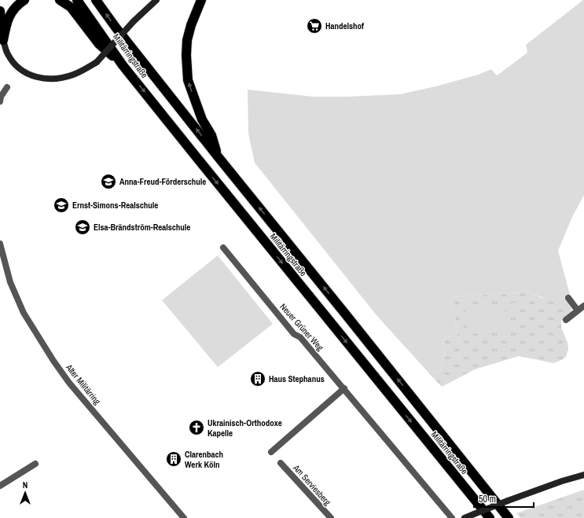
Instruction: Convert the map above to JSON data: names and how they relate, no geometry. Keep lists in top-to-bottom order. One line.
{"streets":{"highway":["Militärringstraße"],"street":["Neuer Grüner Weg","Alter Militärring","Am Serviesberg"]},"places":{"supermarket":["Handelshof"],"school or university":["Anna-Freud-Förderschule","Ernst-Simons-Realschule","Elsa-Brändström-Realschule"],"building":["Haus Stephanus","Clarenbach Werk Köln"],"church":["Ukrainisch-Orthodoxe Kapelle"]},"scale_bar":"50 m","north":"top"}
